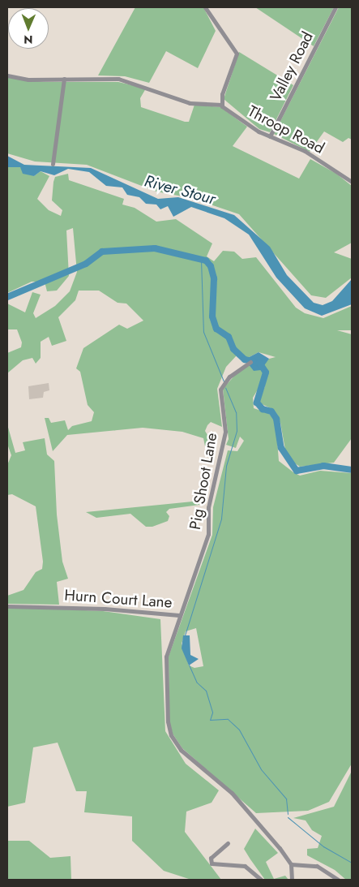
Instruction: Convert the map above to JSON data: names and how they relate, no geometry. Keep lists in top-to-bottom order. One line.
{"streets":{"street":["Valley Road","Throop Road","Pig Shoot Lane","Hurn Court Lane"]},"crossings":[["Valley Road","Throop Road"],["Pig Shoot Lane","Hurn Court Lane"]],"water":["River Stour"],"north":"bottom"}
